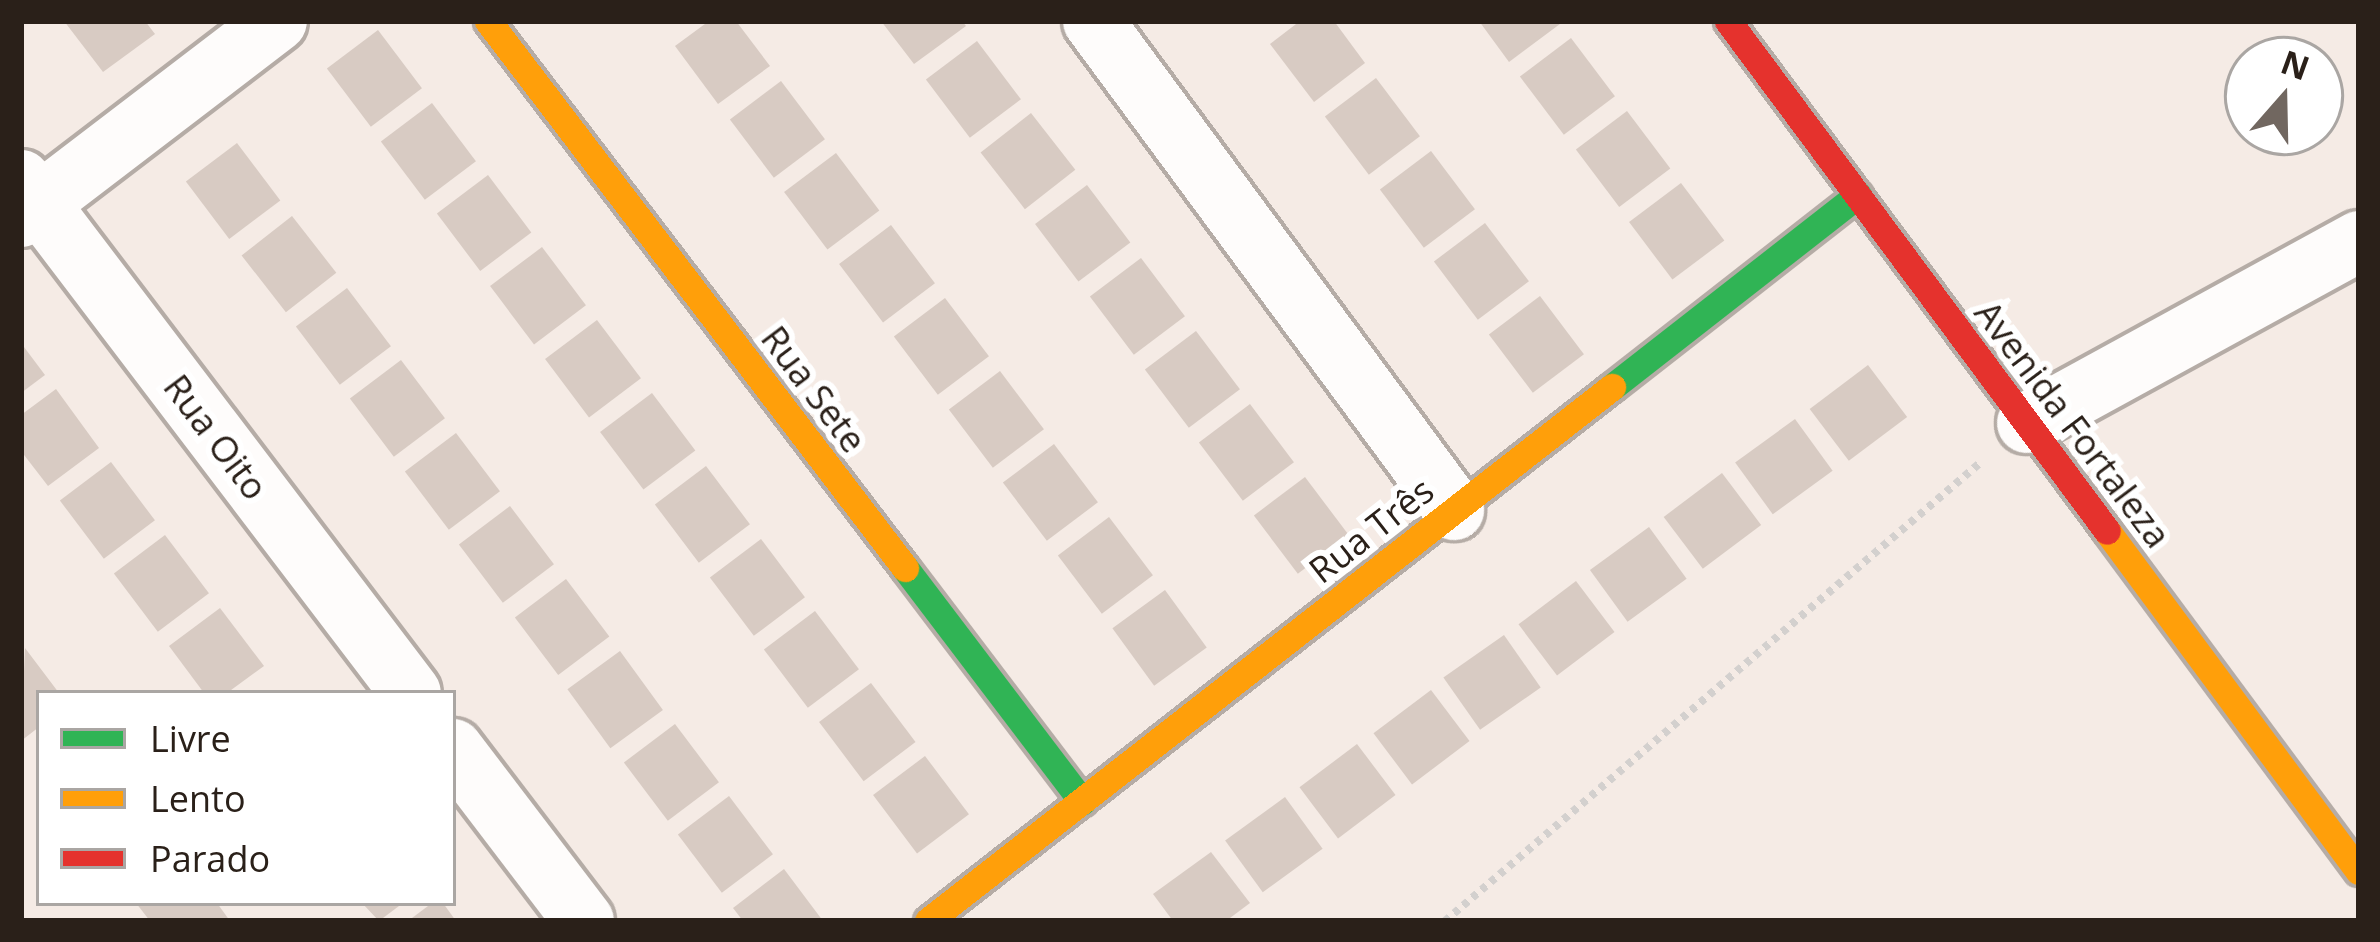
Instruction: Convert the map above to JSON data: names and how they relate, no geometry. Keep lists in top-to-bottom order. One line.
{"streets":{"street":["Rua Sete","Avenida Fortaleza","Rua Oito","Rua Três"]},"crossings":[["Rua Sete","Rua Três"],["Avenida Fortaleza","Rua Três"]],"legend":["Livre","Lento","Parado"],"north":"top"}
